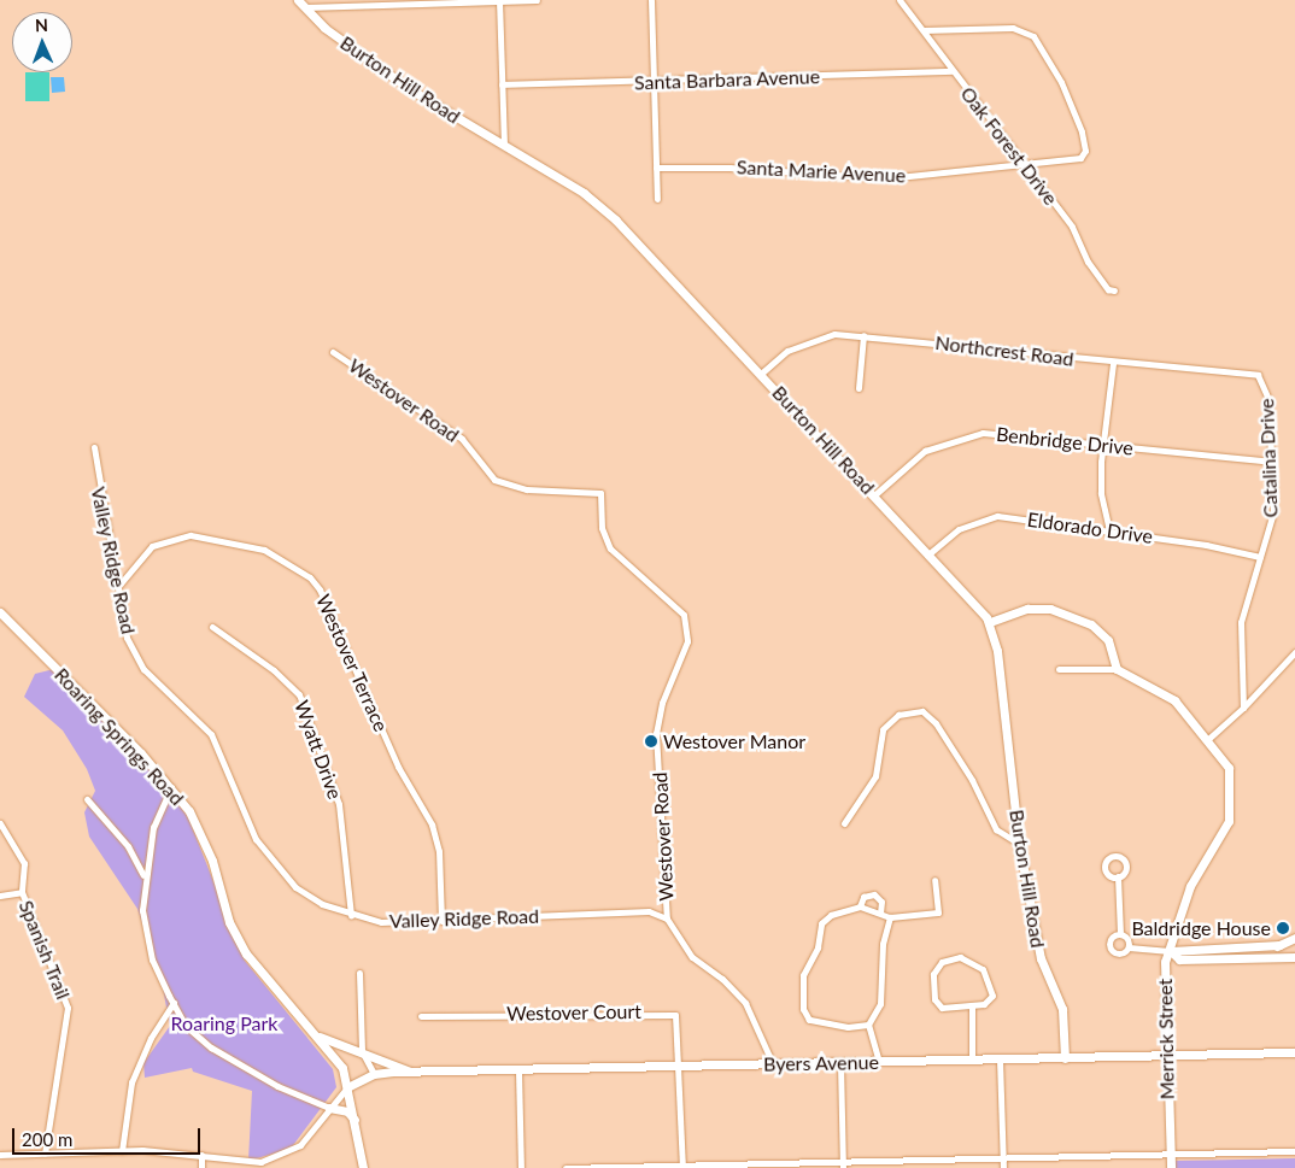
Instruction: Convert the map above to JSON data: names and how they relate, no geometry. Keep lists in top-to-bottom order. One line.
{"streets":{"street":["Burton Hill Road","Santa Barbara Avenue","Oak Forest Drive","Santa Marie Avenue","Northcrest Road","Westover Road","Benbridge Drive","Catalina Drive","Eldorado Drive","Valley Ridge Road","Westover Terrace","Roaring Springs Road","Wyatt Drive","Spanish Trail","Westover Court","Merrick Street","Byers Avenue"]},"crossings":[["Burton Hill Road","Northcrest Road"],["Burton Hill Road","Benbridge Drive"],["Burton Hill Road","Eldorado Drive"],["Burton Hill Road","Byers Avenue"],["Santa Barbara Avenue","Oak Forest Drive"],["Oak Forest Drive","Santa Marie Avenue"],["Northcrest Road","Catalina Drive"],["Westover Road","Valley Ridge Road"],["Westover Road","Byers Avenue"],["Benbridge Drive","Catalina Drive"],["Catalina Drive","Eldorado Drive"],["Valley Ridge Road","Westover Terrace"],["Valley Ridge Road","Wyatt Drive"],["Roaring Springs Road","Byers Avenue"],["Westover Court","Byers Avenue"],["Merrick Street","Byers Avenue"]],"parks":["Roaring Park"],"places":["Westover Manor","Baldridge House"],"scale_bar":"200 m","north":"top"}
